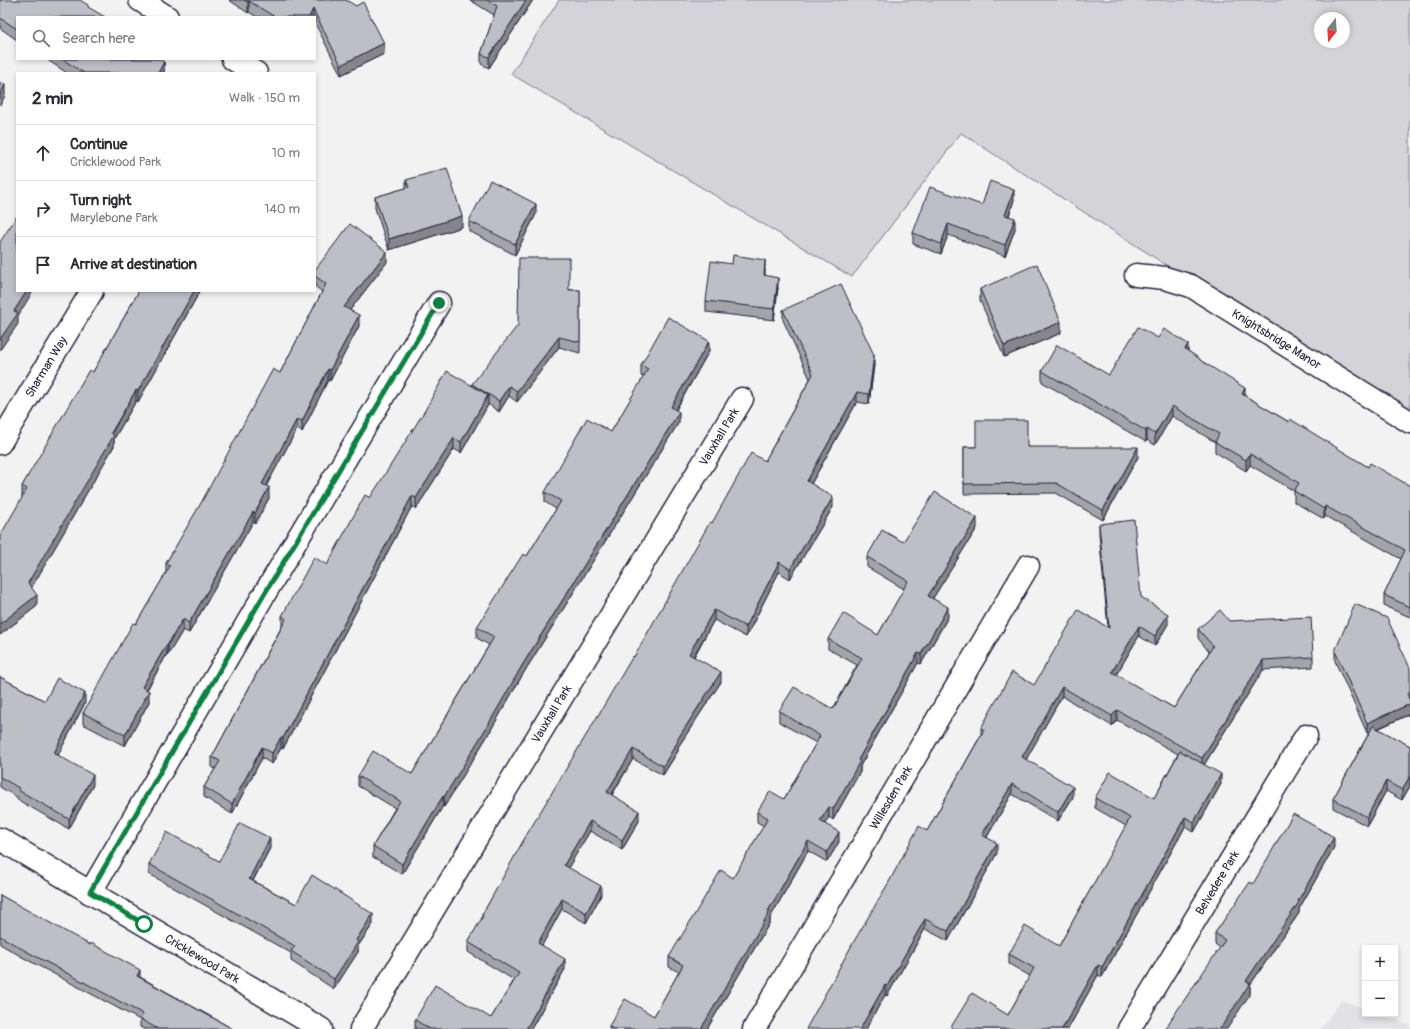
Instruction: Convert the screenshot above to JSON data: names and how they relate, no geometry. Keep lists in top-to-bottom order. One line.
{"streets":{"street":["Knightsbridge Manor","Sharman Way","Vauxhall Park","Willesden Park","Belvedere Park","Cricklewood Park"]},"north":"bottom","page":{"search":"Search here","heading":["2 min","Walk · 150 m"],"list":[["Continue","Cricklewood Park","10 m"],["Turn right","Marylebone Park","140 m"],"Arrive at destination"],"map_buttons":["+","−"]}}
